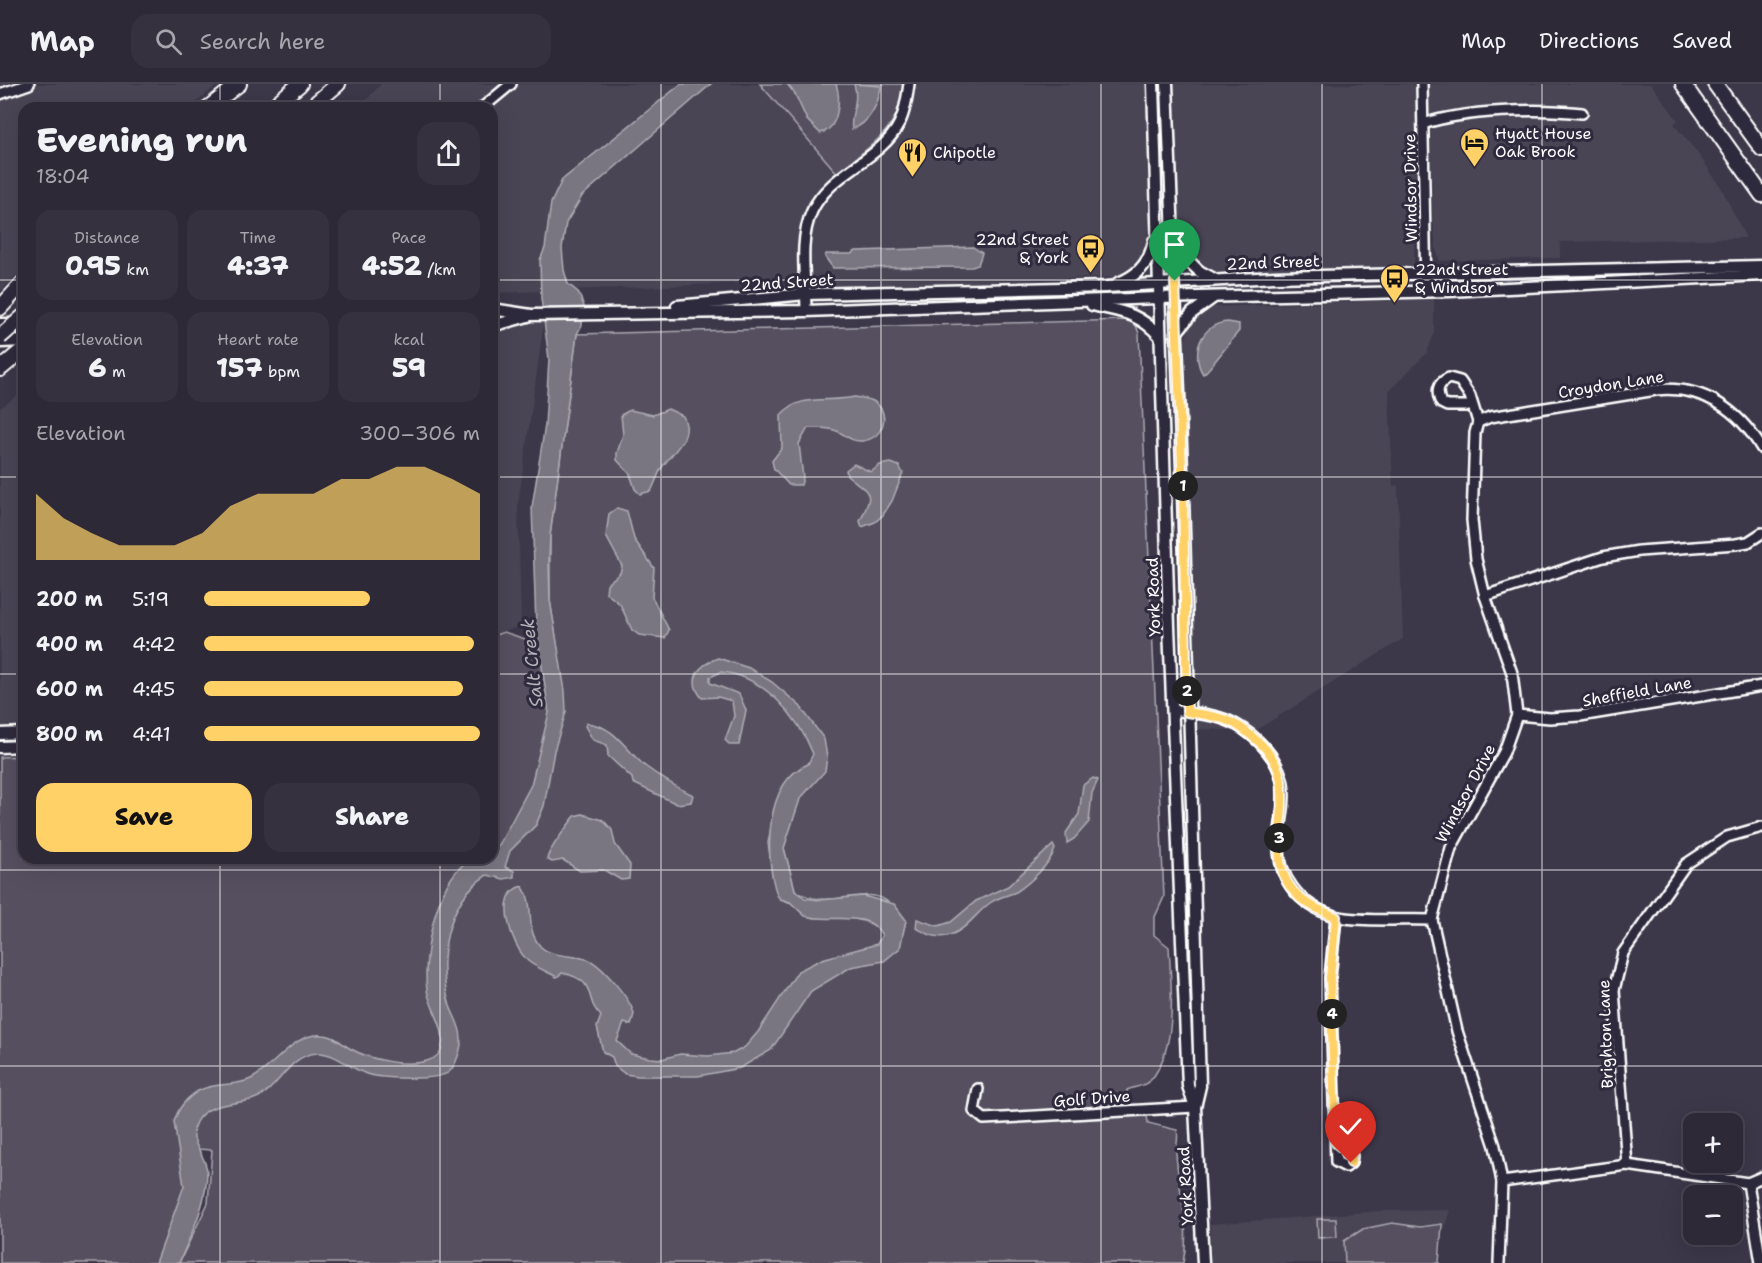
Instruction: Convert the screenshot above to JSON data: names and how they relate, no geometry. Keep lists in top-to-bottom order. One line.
{"streets":{"main road":["22nd Street","York Road"],"street":["Windsor Drive","Croydon Lane","Sheffield Lane","Brighton Lane","Golf Drive"]},"crossings":[["Windsor Drive","22nd Street"],["Windsor Drive","Croydon Lane"],["Windsor Drive","Sheffield Lane"],["22nd Street","York Road"],["York Road","Golf Drive"]],"water":["Salt Creek"],"places":{"hotel":["Hyatt House Oak Brook"],"restaurant":["Chipotle"],"bus stop":["22nd Street & York","22nd Street & Windsor"]},"page":{"header":"Map","search":"Search here","nav":["Map","Directions","Saved"],"heading":["Evening run","18:04"],"stats":[["Distance","0.95 km"],["Time","4:37"],["Pace","4:52 /km"],["Elevation","6 m"],["Heart rate","157 bpm"],["kcal","59"]],"chart":["Elevation","300–306 m"],"pins":["1","2","3","4"],"list":[{"name":"200 m","note":"5:19"},{"name":"400 m","note":"4:42"},{"name":"600 m","note":"4:45"},{"name":"800 m","note":"4:41"}],"buttons":["Save","Share"],"map_buttons":["+","−"]}}
